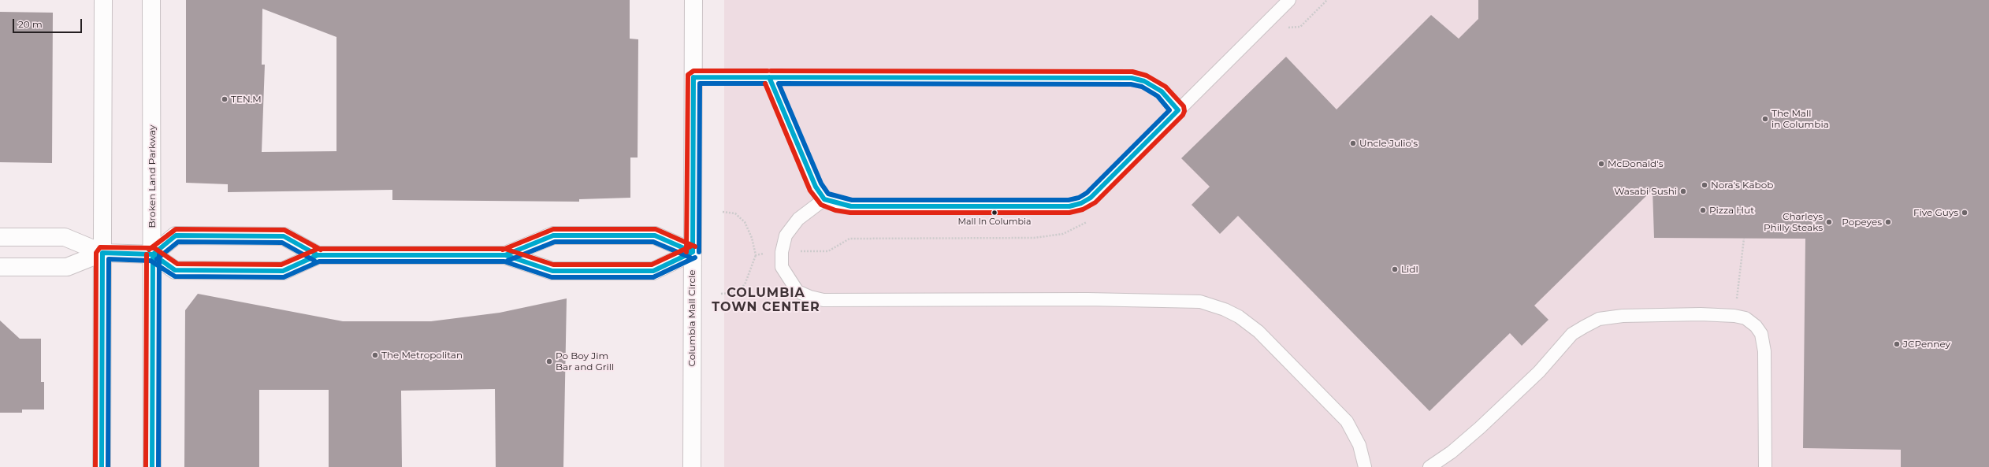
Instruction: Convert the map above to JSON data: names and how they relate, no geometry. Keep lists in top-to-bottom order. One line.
{"streets":{"street":["Broken Land Parkway","Columbia Mall Circle"]},"districts":["COLUMBIA TOWN CENTER"],"places":["TEN.M","The Mall in Columbia","Uncle Julio's","McDonald's","Nora's Kabob","Wasabi Sushi","Pizza Hut","Mall In Columbia","Five Guys","Charleys Philly Steaks","Popeyes","Lidl","JCPenney","The Metropolitan","Po Boy Jim Bar and Grill"],"scale_bar":"20 m"}
